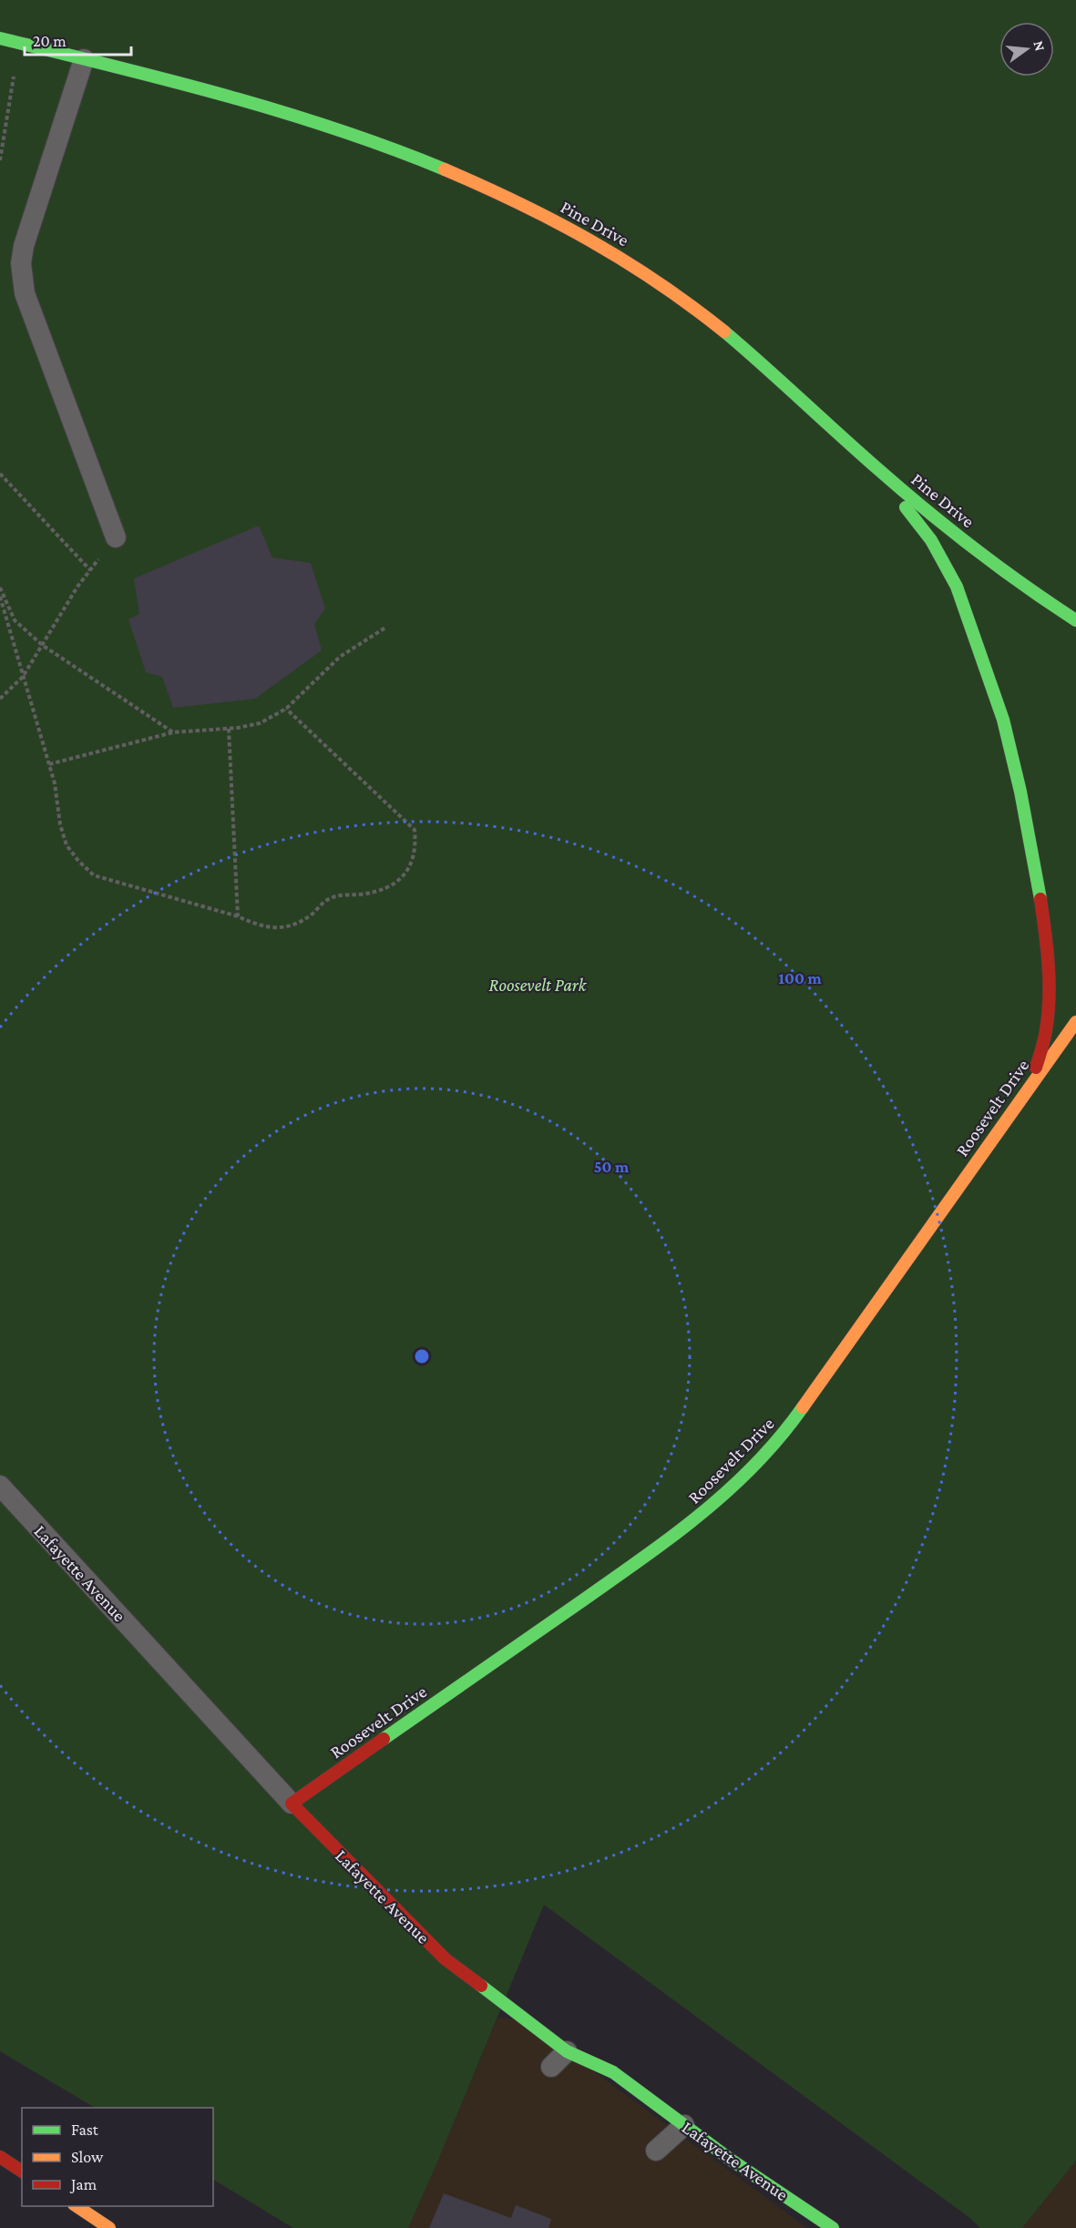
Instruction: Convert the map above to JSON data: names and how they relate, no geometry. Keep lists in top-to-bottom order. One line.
{"streets":{"main road":["Pine Drive","Roosevelt Drive","Lafayette Avenue"]},"crossings":[["Roosevelt Drive","Lafayette Avenue"]],"parks":["Roosevelt Park"],"legend":["Fast","Slow","Jam"],"scale_bar":"20 m","north":"right","rings":["100 m","50 m"]}
